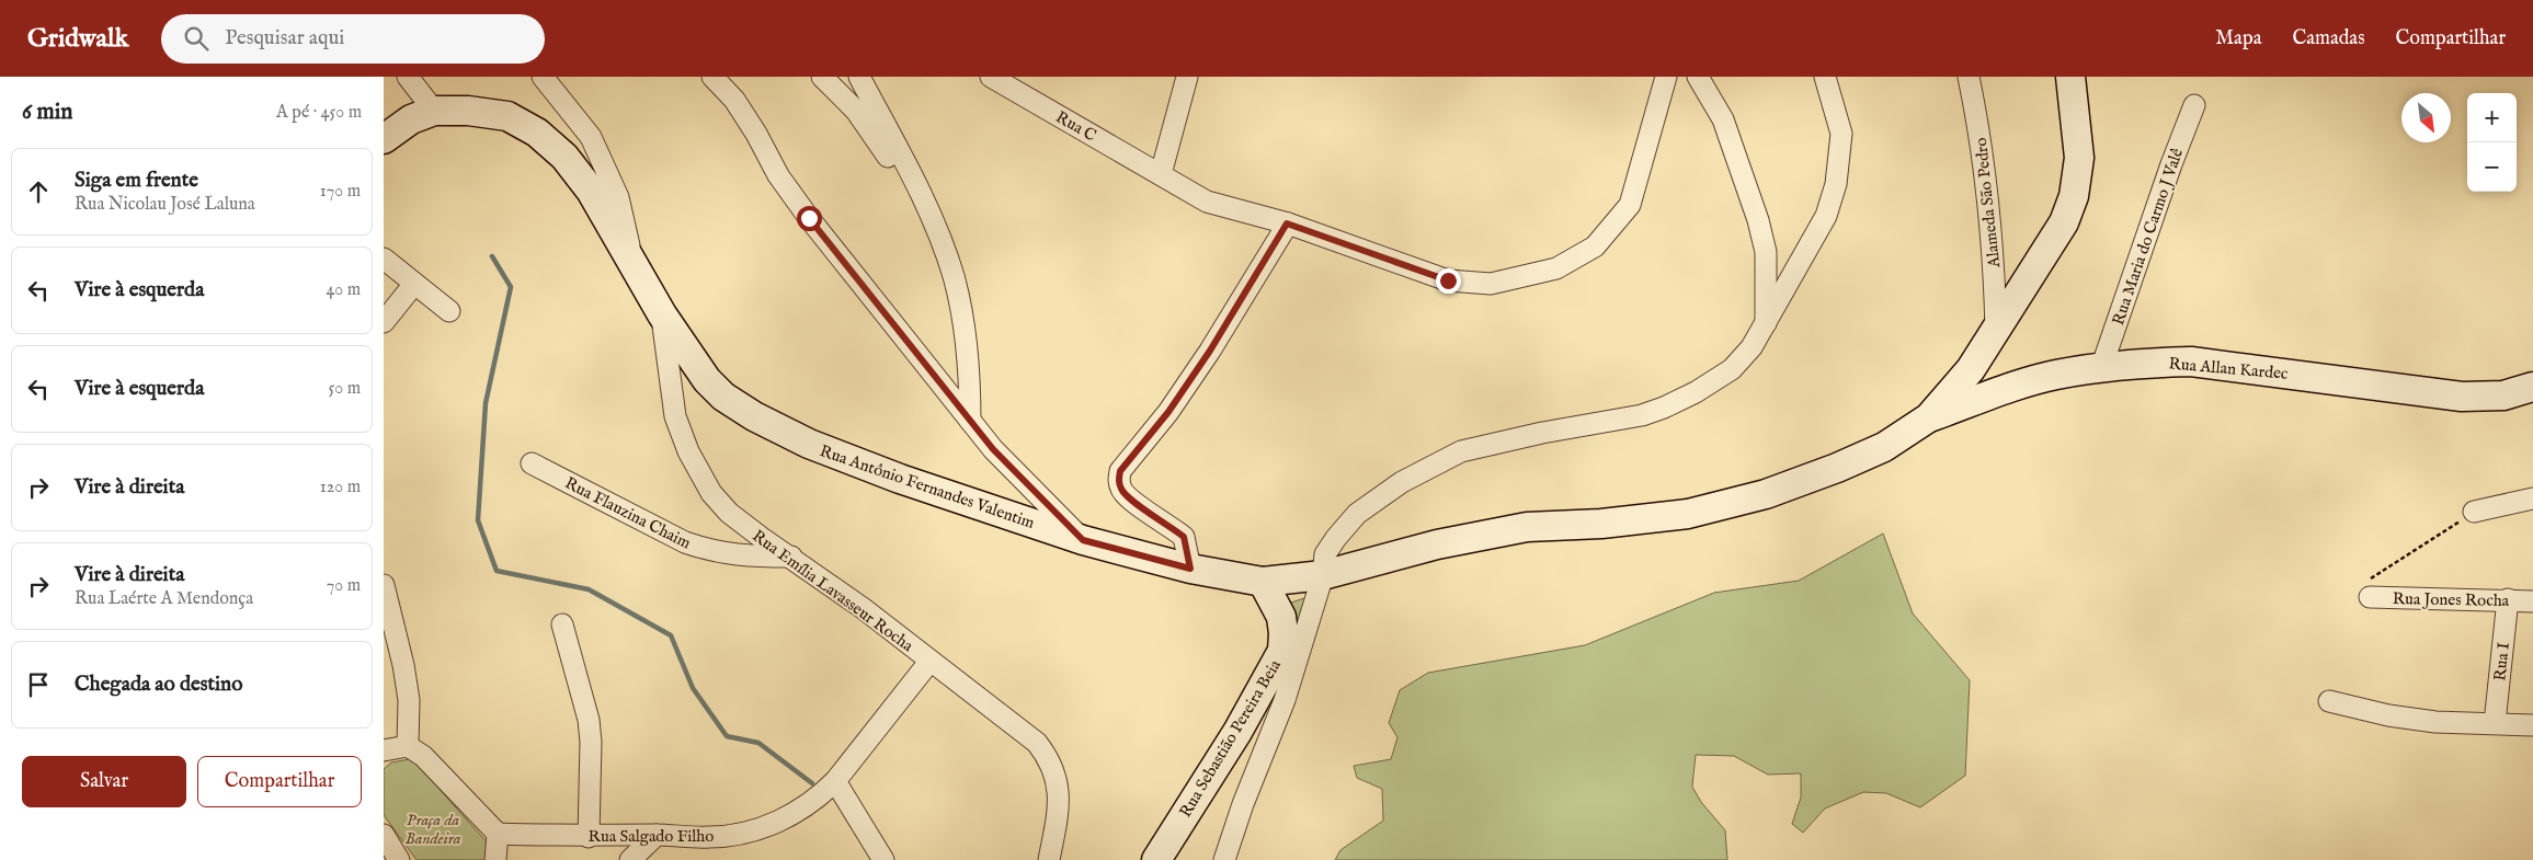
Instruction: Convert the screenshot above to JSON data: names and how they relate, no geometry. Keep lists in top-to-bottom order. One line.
{"streets":{"street":["Rua C","Alameda São Pedro","Rua Maria do Carmo J Valê","Rua Allan Kardec","Rua Antônio Fernandes Valentim","Rua Flauzina Chaim","Rua Emília Lavasseur Rocha","Rua Jones Rocha","Rua I","Rua Sebastião Pereira Beia","Rua Salgado Filho"]},"crossings":[["Alameda São Pedro","Rua Antônio Fernandes Valentim"],["Rua Maria do Carmo J Valê","Rua Allan Kardec"],["Rua Allan Kardec","Rua Antônio Fernandes Valentim"],["Rua Antônio Fernandes Valentim","Rua Emília Lavasseur Rocha"],["Rua Antônio Fernandes Valentim","Rua Sebastião Pereira Beia"],["Rua Flauzina Chaim","Rua Emília Lavasseur Rocha"],["Rua Emília Lavasseur Rocha","Rua Salgado Filho"],["Rua Jones Rocha","Rua I"]],"parks":["Praça da Bandeira"],"north":"bottom right","page":{"header":"Gridwalk","search":"Pesquisar aqui","nav":["Mapa","Camadas","Compartilhar"],"heading":["6 min","A pé · 450 m"],"map_buttons":["+","−"],"list":[["Siga em frente","Rua Nicolau José Laluna","170 m"],["Vire à esquerda","40 m"],["Vire à esquerda","50 m"],["Vire à direita","120 m"],["Vire à direita","Rua Laérte A Mendonça","70 m"],"Chegada ao destino"],"buttons":["Salvar","Compartilhar"]}}
